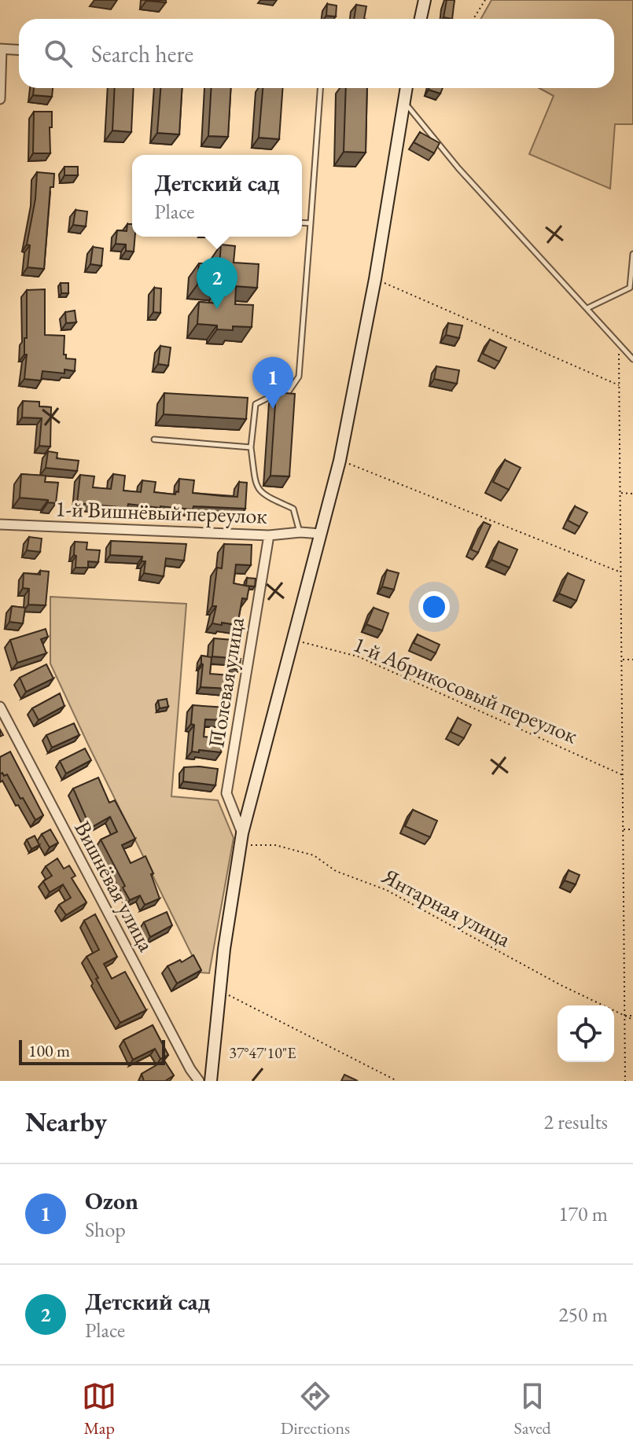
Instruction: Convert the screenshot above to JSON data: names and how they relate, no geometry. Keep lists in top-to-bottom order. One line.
{"streets":{"street":["1-й Вишнёвый переулок","Полевая улица","Вишнёвая улица"],"path":["1-й Абрикосовый переулок","Янтарная улица"]},"crossings":[["1-й Вишнёвый переулок","Полевая улица"]],"scale_bar":"100 m","page":{"search":"Search here","popup":["Детский сад","Place"],"pins":["2","1"],"scale":"100 m","heading":["Nearby","2 results"],"list":[{"mark":"1","name":"Ozon","note":"Shop","value":"170 m"},{"mark":"2","name":"Детский сад","note":"Place","value":"250 m"}],"nav":["Map","Directions","Saved"]},"coordinates":["37°47'10\"E"]}
